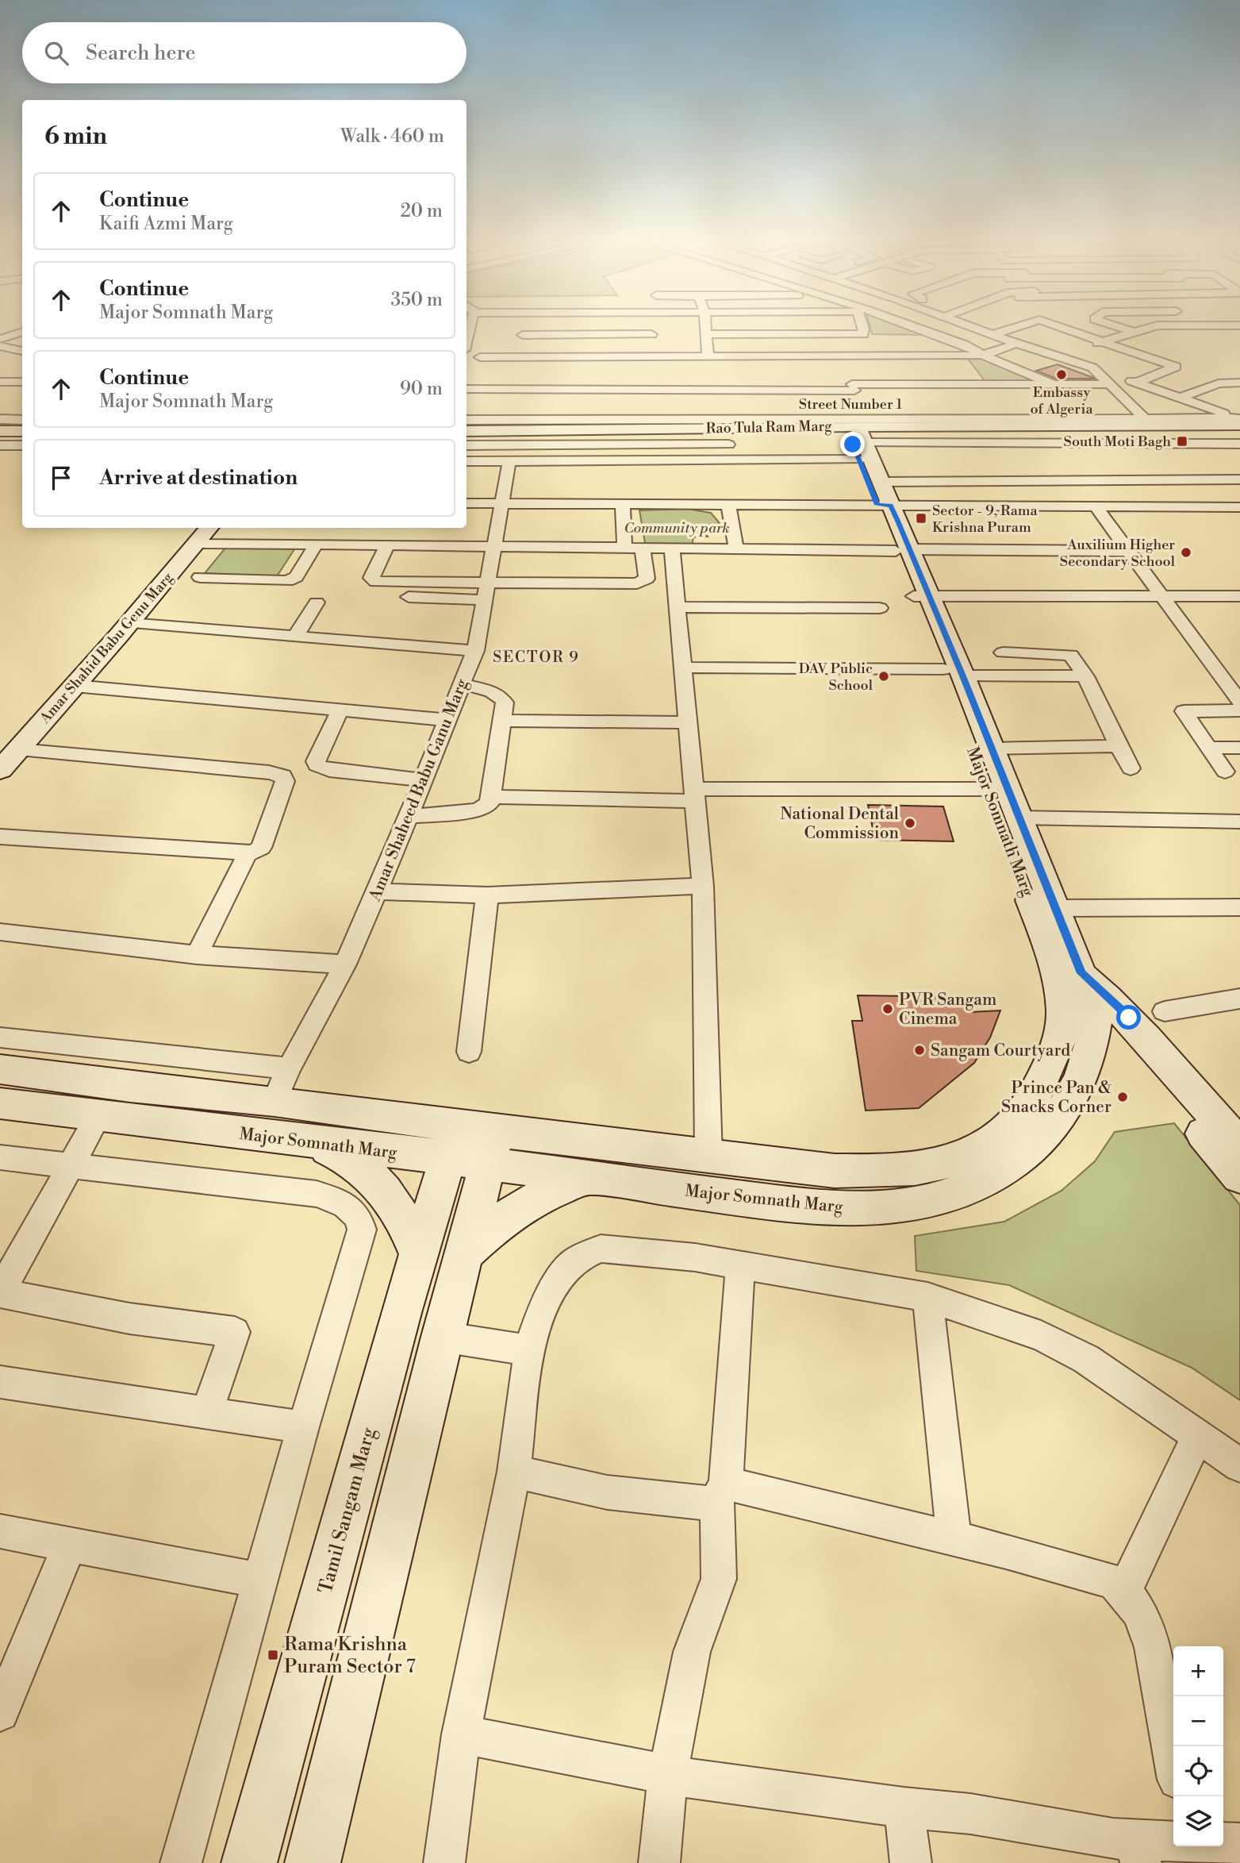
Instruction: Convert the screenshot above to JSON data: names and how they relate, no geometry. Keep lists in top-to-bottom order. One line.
{"streets":{"street":["Street Number 1","Rao Tula Ram Marg","Amar Shahid Babu Genu Marg","Amar Shaheed Babu Ganu Marg","Major Somnath Marg","Tamil Sangam Marg"]},"crossings":[["Street Number 1","Rao Tula Ram Marg"],["Street Number 1","Major Somnath Marg"],["Rao Tula Ram Marg","Major Somnath Marg"],["Amar Shaheed Babu Ganu Marg","Major Somnath Marg"],["Major Somnath Marg","Tamil Sangam Marg"]],"districts":["SECTOR 9"],"parks":["Community park"],"places":{"other":["Embassy of Algeria","Auxilium Higher Secondary School","DAV Public School","National Dental Commission","PVR Sangam Cinema","Sangam Courtyard","Prince Pan & Snacks Corner"],"transit":["South Moti Bagh","Sector - 9, Rama Krishna Puram","Rama Krishna Puram Sector 7"]},"page":{"search":"Search here","heading":["6 min","Walk · 460 m"],"list":[["Continue","Kaifi Azmi Marg","20 m"],["Continue","Major Somnath Marg","350 m"],["Continue","Major Somnath Marg","90 m"],"Arrive at destination"],"map_buttons":["+","−"]}}
